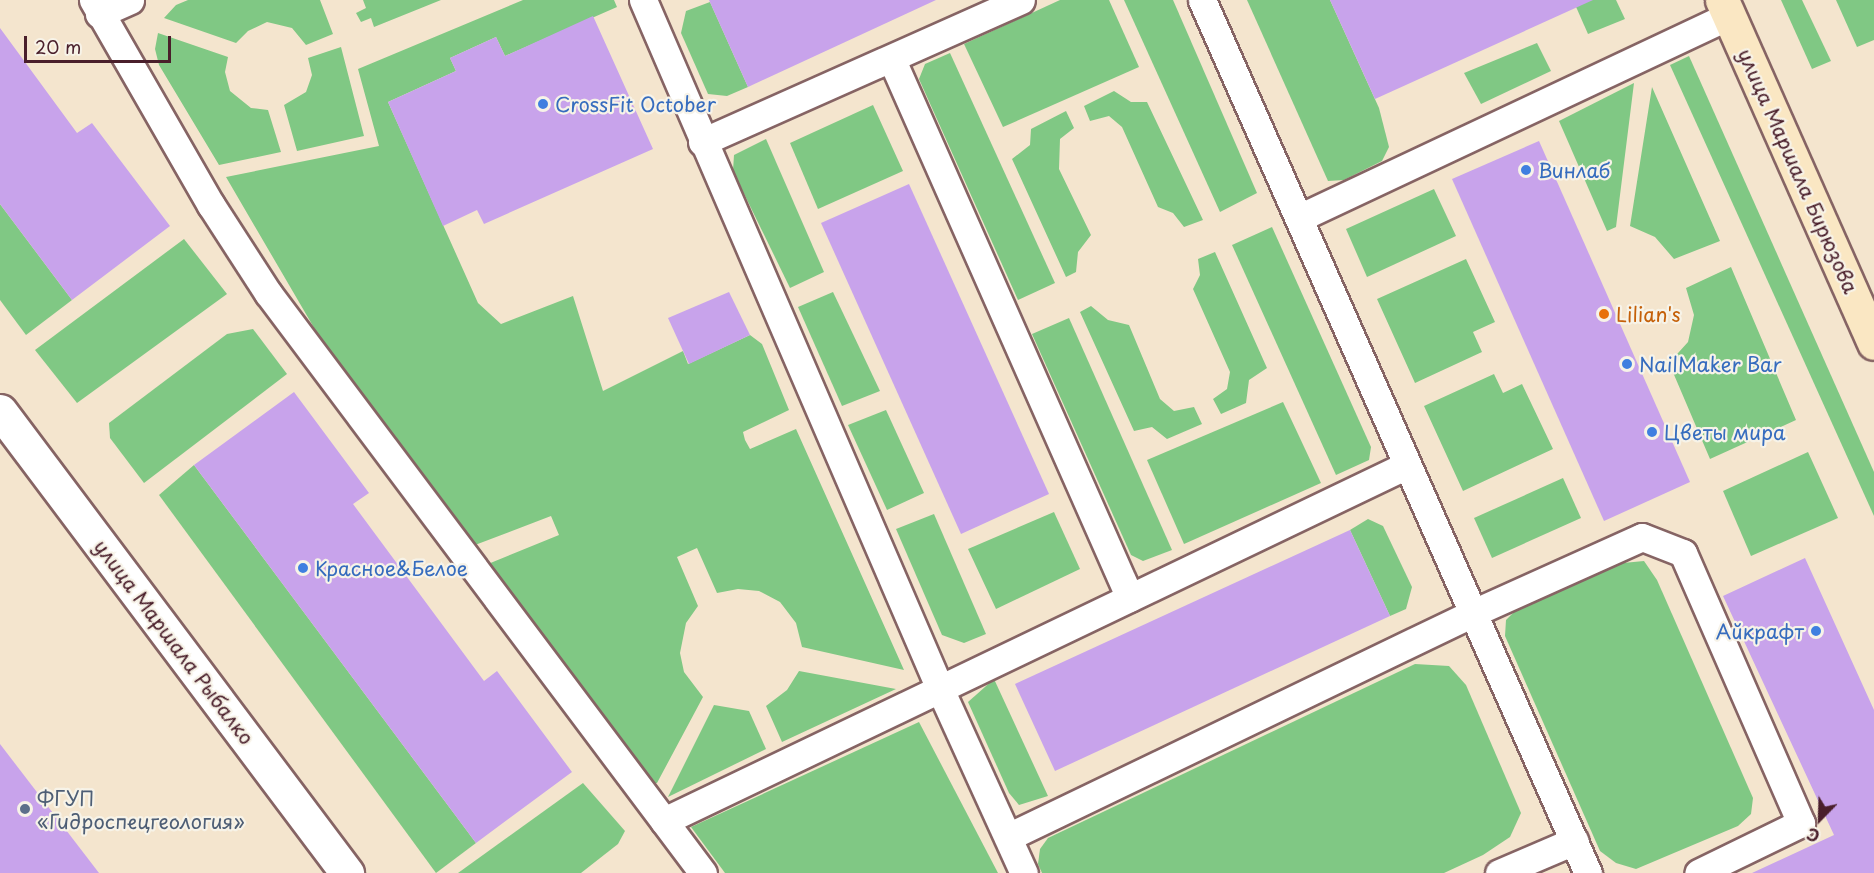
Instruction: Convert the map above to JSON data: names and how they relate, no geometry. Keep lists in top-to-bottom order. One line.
{"streets":{"main road":["улица Маршала Бирюзова"],"street":["улица Маршала Рыбалко"]},"places":["CrossFit October","Винлаб","Lilian's","NailMaker Bar","Цветы мира","Красное&Белое","Айкрафт","ФГУП «Гидроспецгеология»"],"scale_bar":"20 m","north":"bottom left"}
